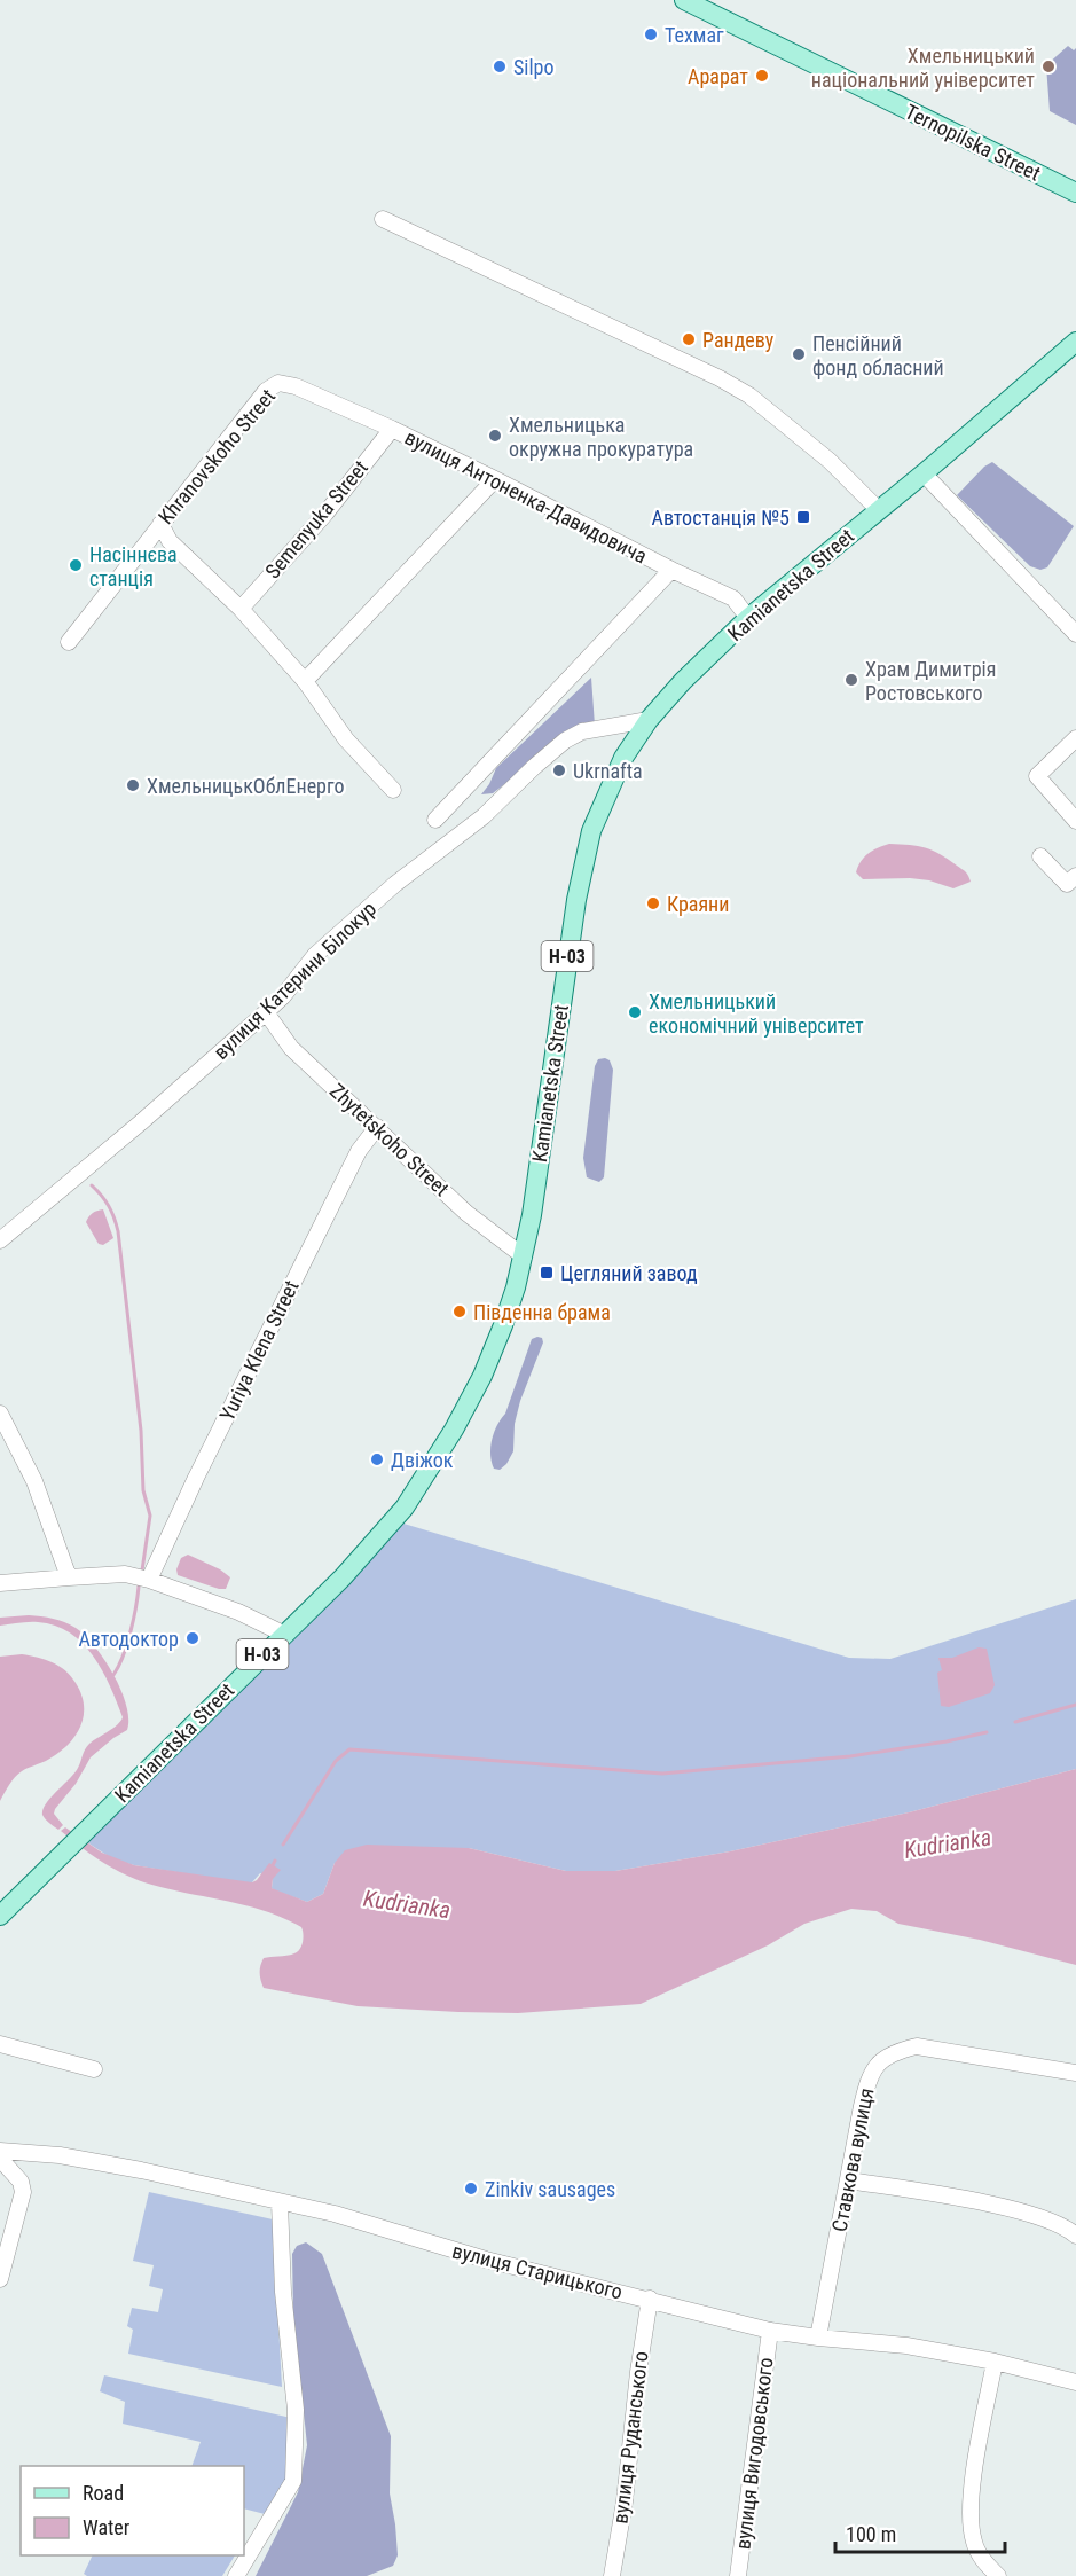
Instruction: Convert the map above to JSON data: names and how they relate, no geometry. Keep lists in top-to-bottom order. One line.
{"streets":{"main road":["Ternopilska Street","Kamianetska Street","Н-03"],"street":["Khranovskoho Street","вулиця Антоненка-Давидовича","Semenyuka Street","вулиця Катерини Білокур","Zhytetskoho Street","Yuriya Klena Street","Ставкова вулиця","вулиця Старицького","вулиця Руданського","вулиця Вигодовського"]},"crossings":[["Khranovskoho Street","вулиця Антоненка-Давидовича"],["вулиця Антоненка-Давидовича","Semenyuka Street"],["вулиця Антоненка-Давидовича","Kamianetska Street"],["Kamianetska Street","вулиця Катерини Білокур"],["Kamianetska Street","Zhytetskoho Street"],["вулиця Катерини Білокур","Zhytetskoho Street"],["Zhytetskoho Street","Yuriya Klena Street"],["Ставкова вулиця","вулиця Старицького"],["вулиця Старицького","вулиця Руданського"],["вулиця Старицького","вулиця Вигодовського"]],"water":["Kudrianka"],"places":{"other":["Техмаг","Silpo","Хмельницький національний університет","Арарат","Рандеву","Пенсійний фонд обласний","Хмельницька окружна прокуратура","Насіннєва станція","Храм Димитрія Ростовського","Ukrnafta","ХмельницькОблЕнерго","Краяни","Хмельницький економічний університет","Південна брама","Двіжок","Автодоктор","Zinkiv sausages"],"transit":["Автостанція №5","Цегляний завод"]},"legend":["Road","Water"],"scale_bar":"100 m"}
